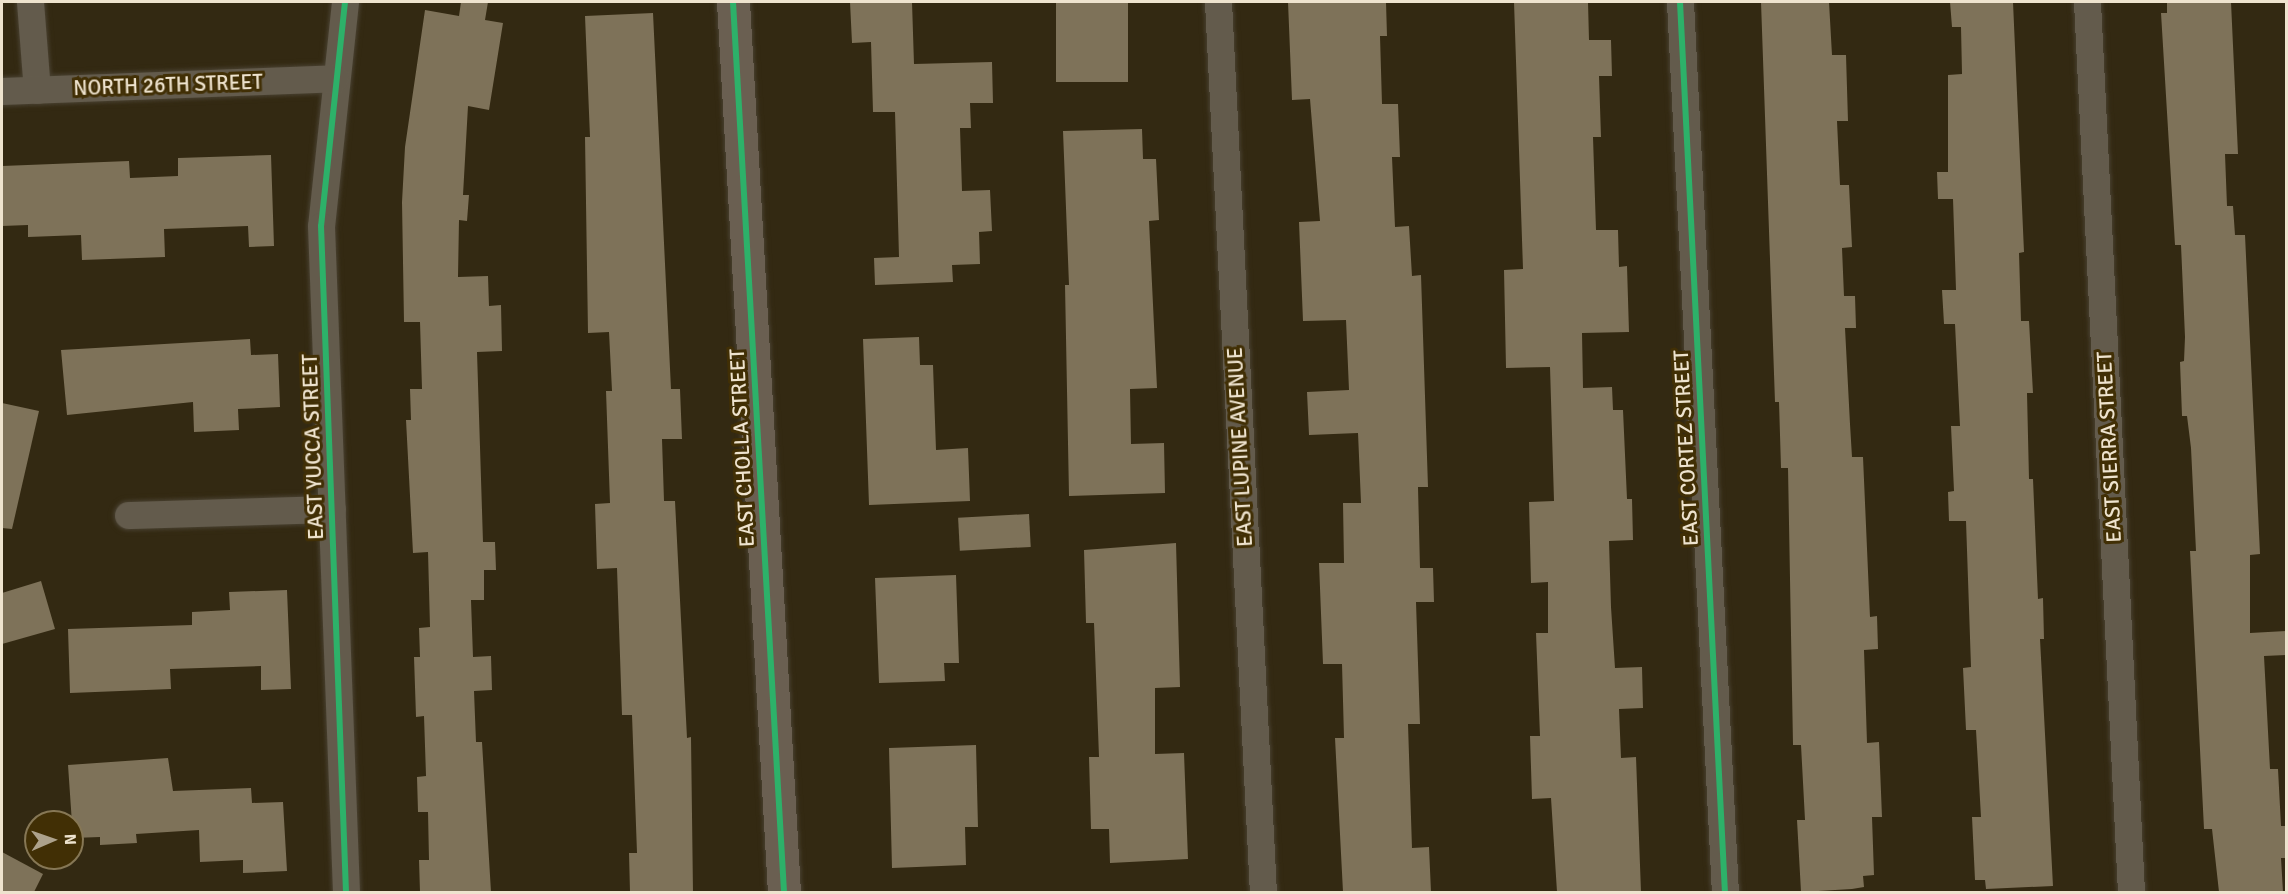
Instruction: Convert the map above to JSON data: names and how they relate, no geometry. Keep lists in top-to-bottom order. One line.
{"streets":{"street":["NORTH 26TH STREET","EAST YUCCA STREET","EAST LUPINE AVENUE","EAST SIERRA STREET","EAST CHOLLA STREET","EAST CORTEZ STREET"]},"crossings":[["NORTH 26TH STREET","EAST YUCCA STREET"]],"north":"right"}
